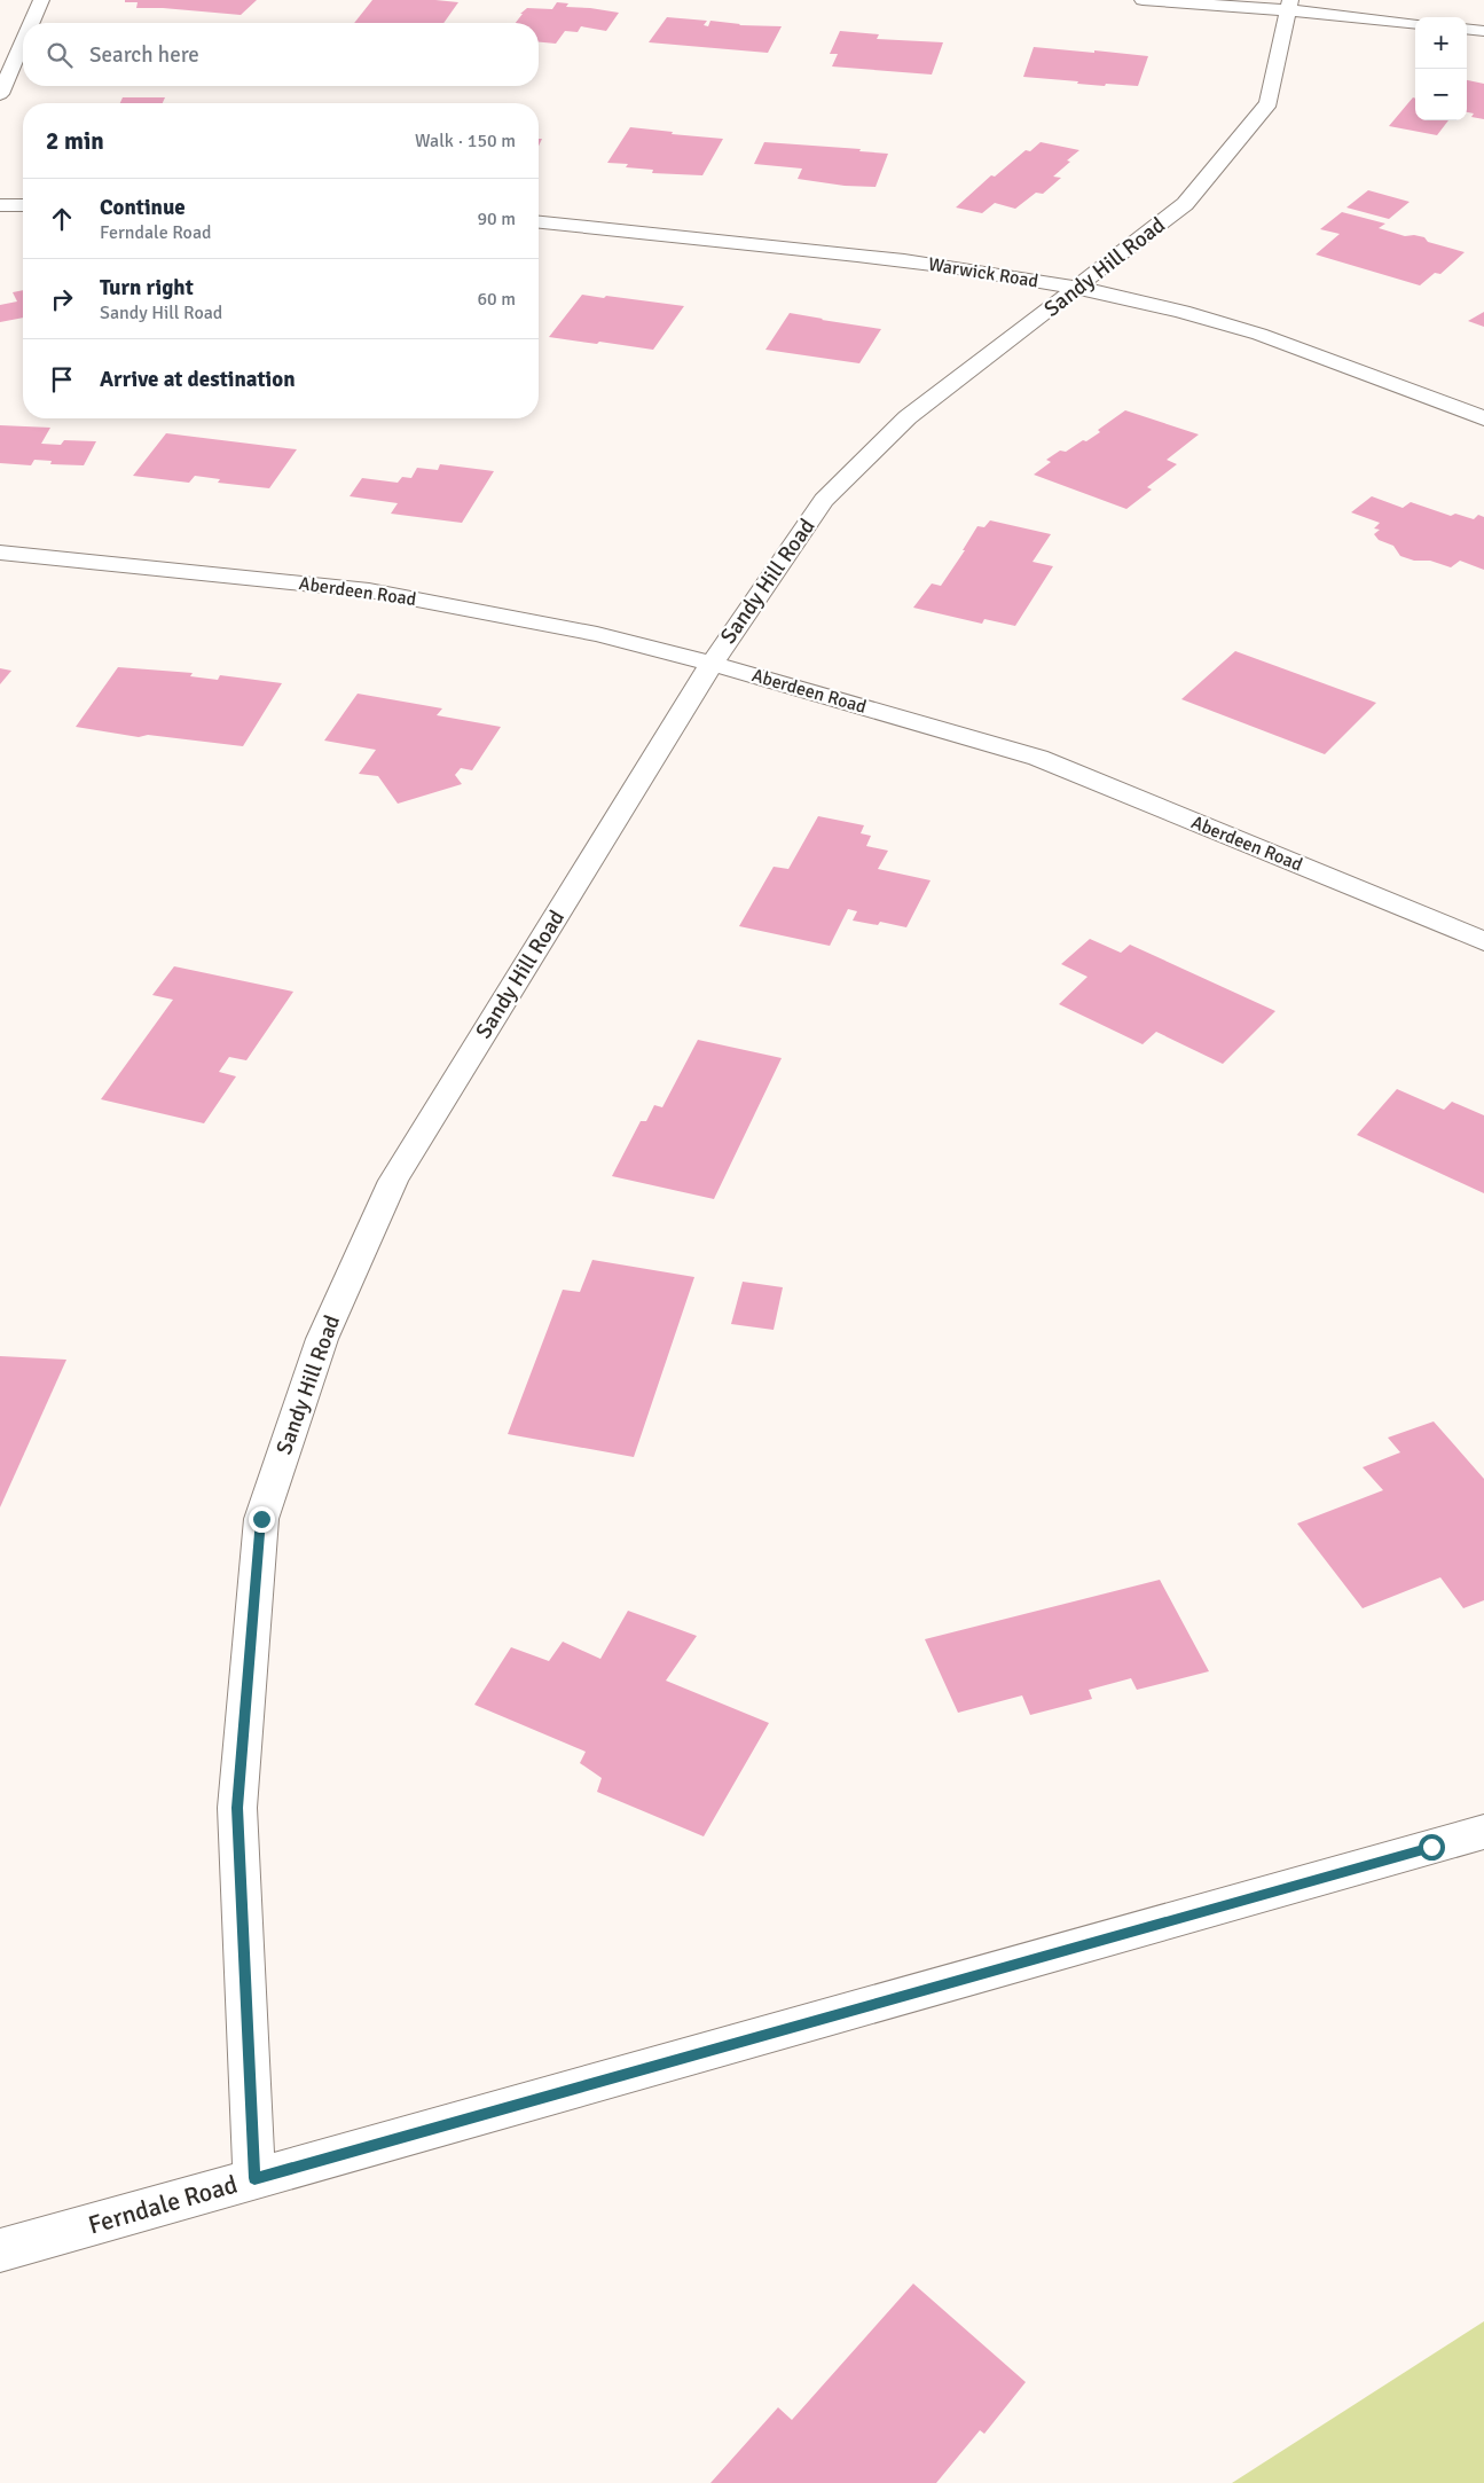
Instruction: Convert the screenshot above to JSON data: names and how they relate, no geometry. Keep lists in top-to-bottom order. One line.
{"streets":{"street":["Sandy Hill Road","Warwick Road","Aberdeen Road","Ferndale Road"]},"crossings":[["Sandy Hill Road","Warwick Road"],["Sandy Hill Road","Aberdeen Road"],["Sandy Hill Road","Ferndale Road"]],"page":{"map_buttons":["+","−"],"search":"Search here","heading":["2 min","Walk · 150 m"],"list":[["Continue","Ferndale Road","90 m"],["Turn right","Sandy Hill Road","60 m"],"Arrive at destination"]}}
